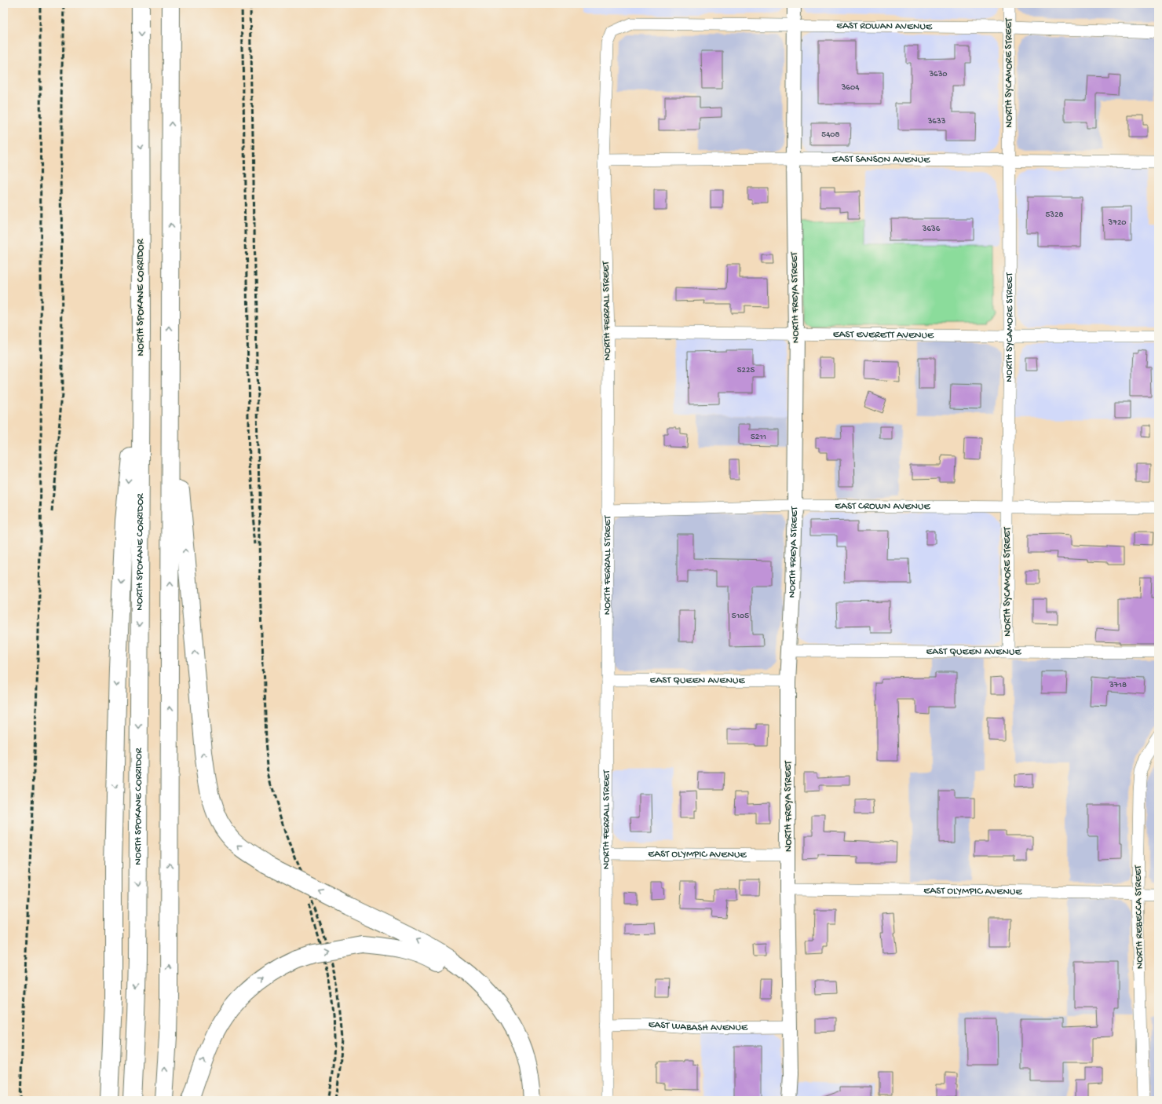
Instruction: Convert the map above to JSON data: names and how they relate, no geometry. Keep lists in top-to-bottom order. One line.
{"streets":{"highway":["NORTH SPOKANE CORRIDOR"],"street":["EAST ROWAN AVENUE","NORTH SYCAMORE STREET","EAST SANSON AVENUE","NORTH FREYA STREET","NORTH FERRALL STREET","EAST EVERETT AVENUE","EAST CROWN AVENUE","EAST QUEEN AVENUE","EAST OLYMPIC AVENUE","NORTH REBECCA STREET","EAST WABASH AVENUE"]},"crossings":[["EAST ROWAN AVENUE","NORTH SYCAMORE STREET"],["EAST ROWAN AVENUE","NORTH FREYA STREET"],["EAST ROWAN AVENUE","NORTH FERRALL STREET"],["NORTH SYCAMORE STREET","EAST SANSON AVENUE"],["NORTH SYCAMORE STREET","EAST EVERETT AVENUE"],["NORTH SYCAMORE STREET","EAST CROWN AVENUE"],["NORTH SYCAMORE STREET","EAST QUEEN AVENUE"],["EAST SANSON AVENUE","NORTH FREYA STREET"],["EAST SANSON AVENUE","NORTH FERRALL STREET"],["NORTH FREYA STREET","EAST EVERETT AVENUE"],["NORTH FREYA STREET","EAST CROWN AVENUE"],["NORTH FREYA STREET","EAST QUEEN AVENUE"],["NORTH FREYA STREET","EAST OLYMPIC AVENUE"],["NORTH FREYA STREET","EAST WABASH AVENUE"],["NORTH FERRALL STREET","EAST EVERETT AVENUE"],["NORTH FERRALL STREET","EAST CROWN AVENUE"],["NORTH FERRALL STREET","EAST QUEEN AVENUE"],["NORTH FERRALL STREET","EAST OLYMPIC AVENUE"],["NORTH FERRALL STREET","EAST WABASH AVENUE"],["EAST OLYMPIC AVENUE","NORTH REBECCA STREET"]],"house_numbers":["3630","3604","3633","5408","5328","3720","3636","5225","5211","5105","3718"]}
